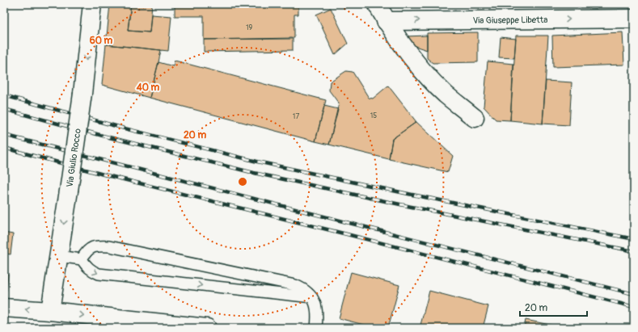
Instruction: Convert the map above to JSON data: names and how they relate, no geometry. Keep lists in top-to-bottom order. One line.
{"streets":{"street":["Via Giuseppe Libetta","Via Giulio Rocco"]},"one_way":["Via Giuseppe Libetta","Via Giulio Rocco"],"house_numbers":["19","15","17"],"scale_bar":"20 m","rings":["60 m","40 m","20 m"]}
